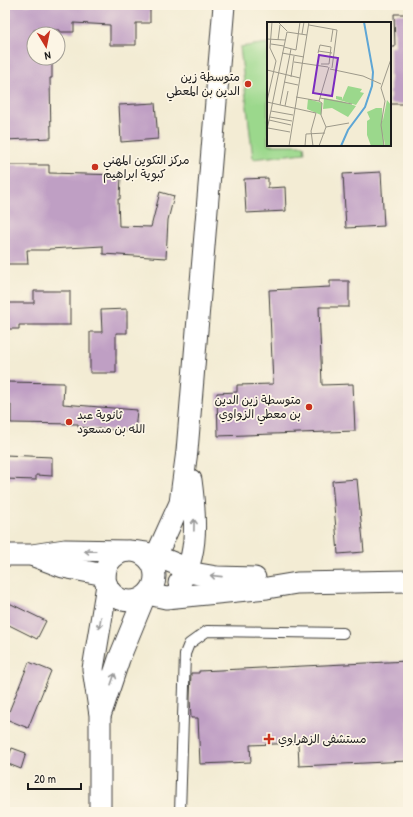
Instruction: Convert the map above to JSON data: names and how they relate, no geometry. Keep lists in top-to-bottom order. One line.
{"places":{"other":["متوسطة زين الدين بن المعطي","مركز التكوين المهني كبوية ابراهيم","متوسطة زين الدين بن معطي الزواوي","ثانوية عبد الله بن مسعود"],"health":["مستشفى الزهراوي"]},"scale_bar":"20 m","north":"bottom"}
